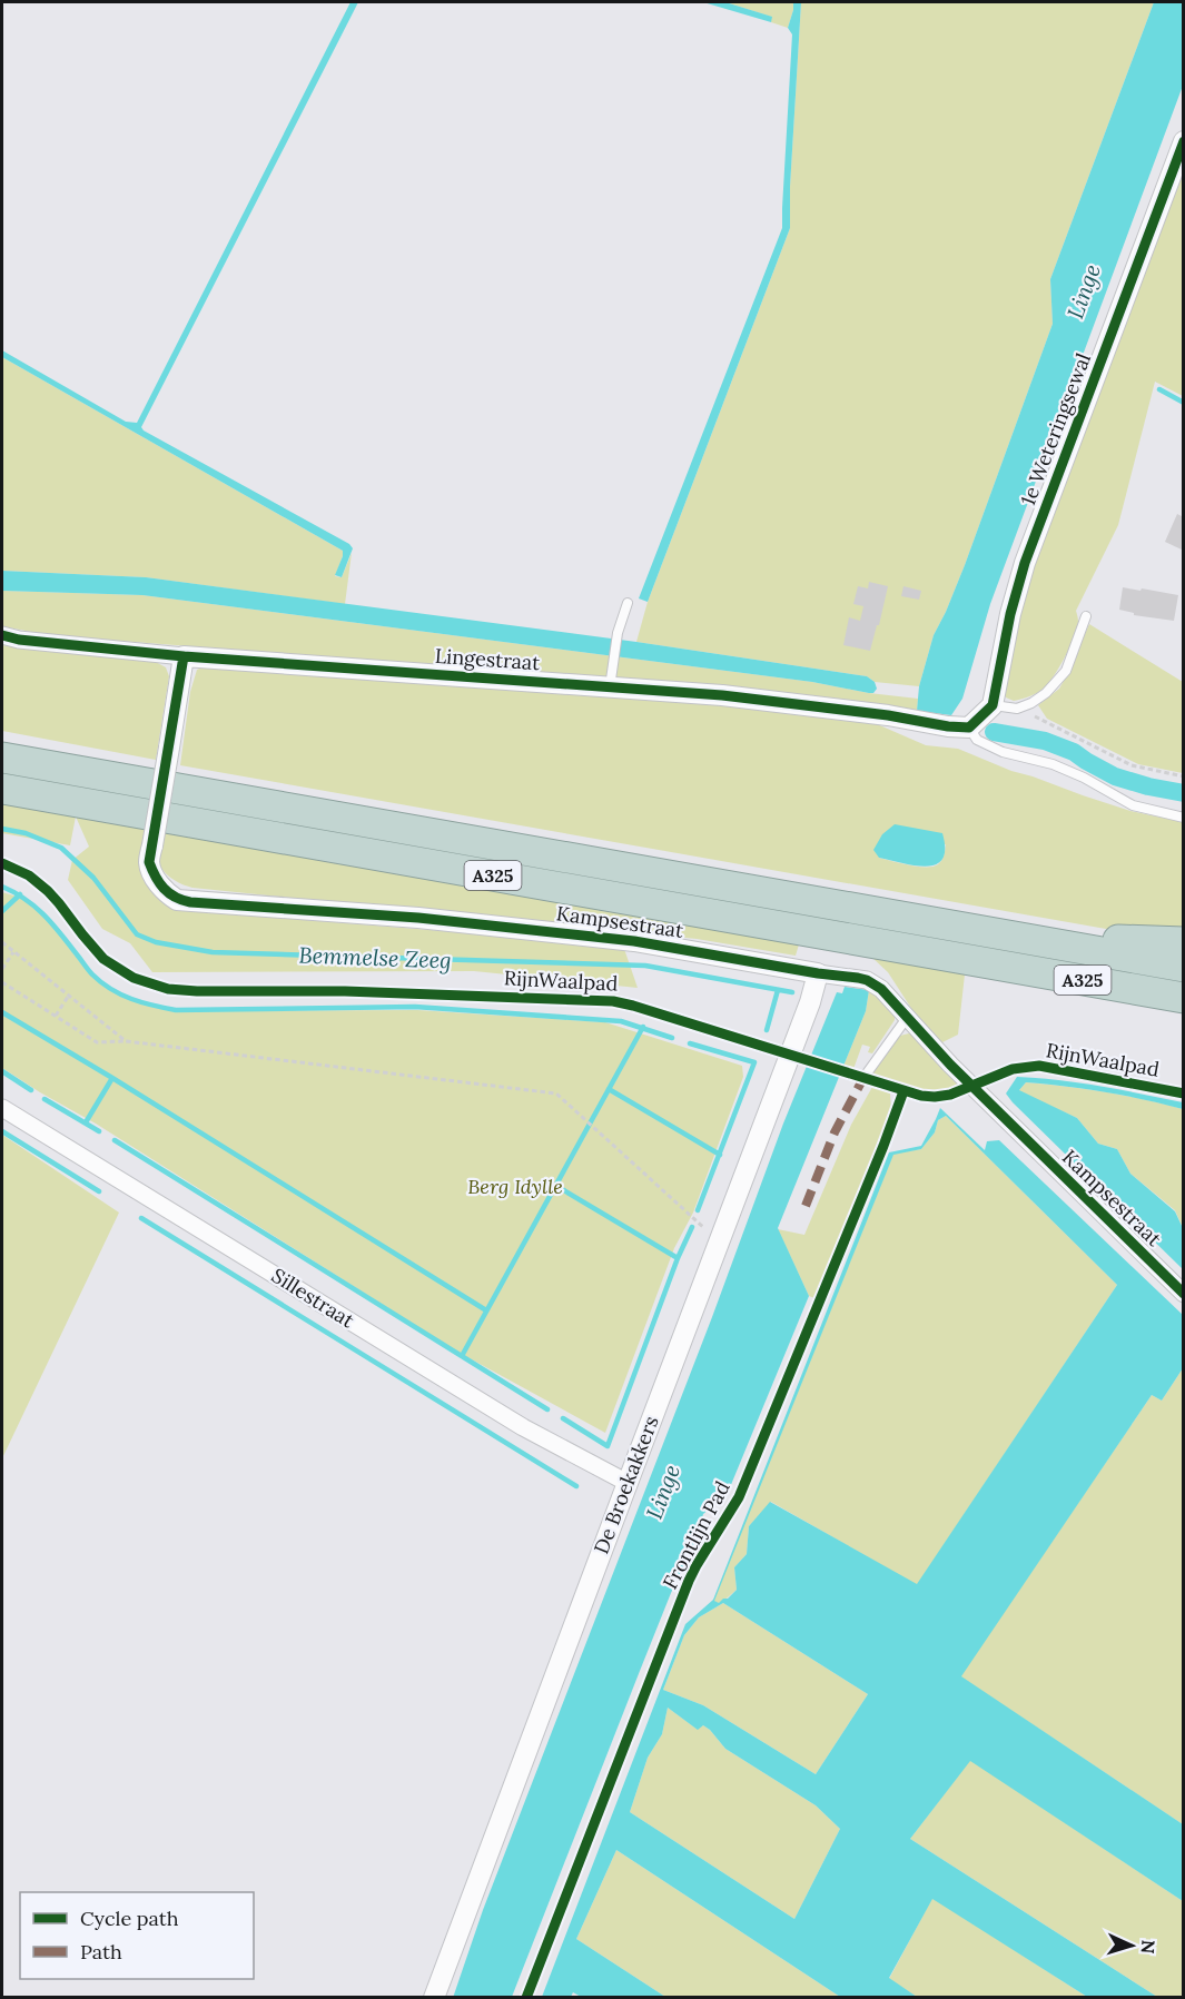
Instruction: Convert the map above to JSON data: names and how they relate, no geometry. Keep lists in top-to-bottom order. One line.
{"streets":{"highway":["A325"],"street":["1e Weteringsewal","Lingestraat","Kampsestraat","Sillestraat","De Broekakkers"],"cycle path":["RijnWaalpad","Frontlijn Pad"]},"crossings":[["Lingestraat","Kampsestraat"],["Kampsestraat","De Broekakkers"],["Sillestraat","De Broekakkers"]],"water":["Linge","Bemmelse Zeeg"],"parks":["Berg Idylle"],"legend":["Cycle path","Path"],"north":"right"}
